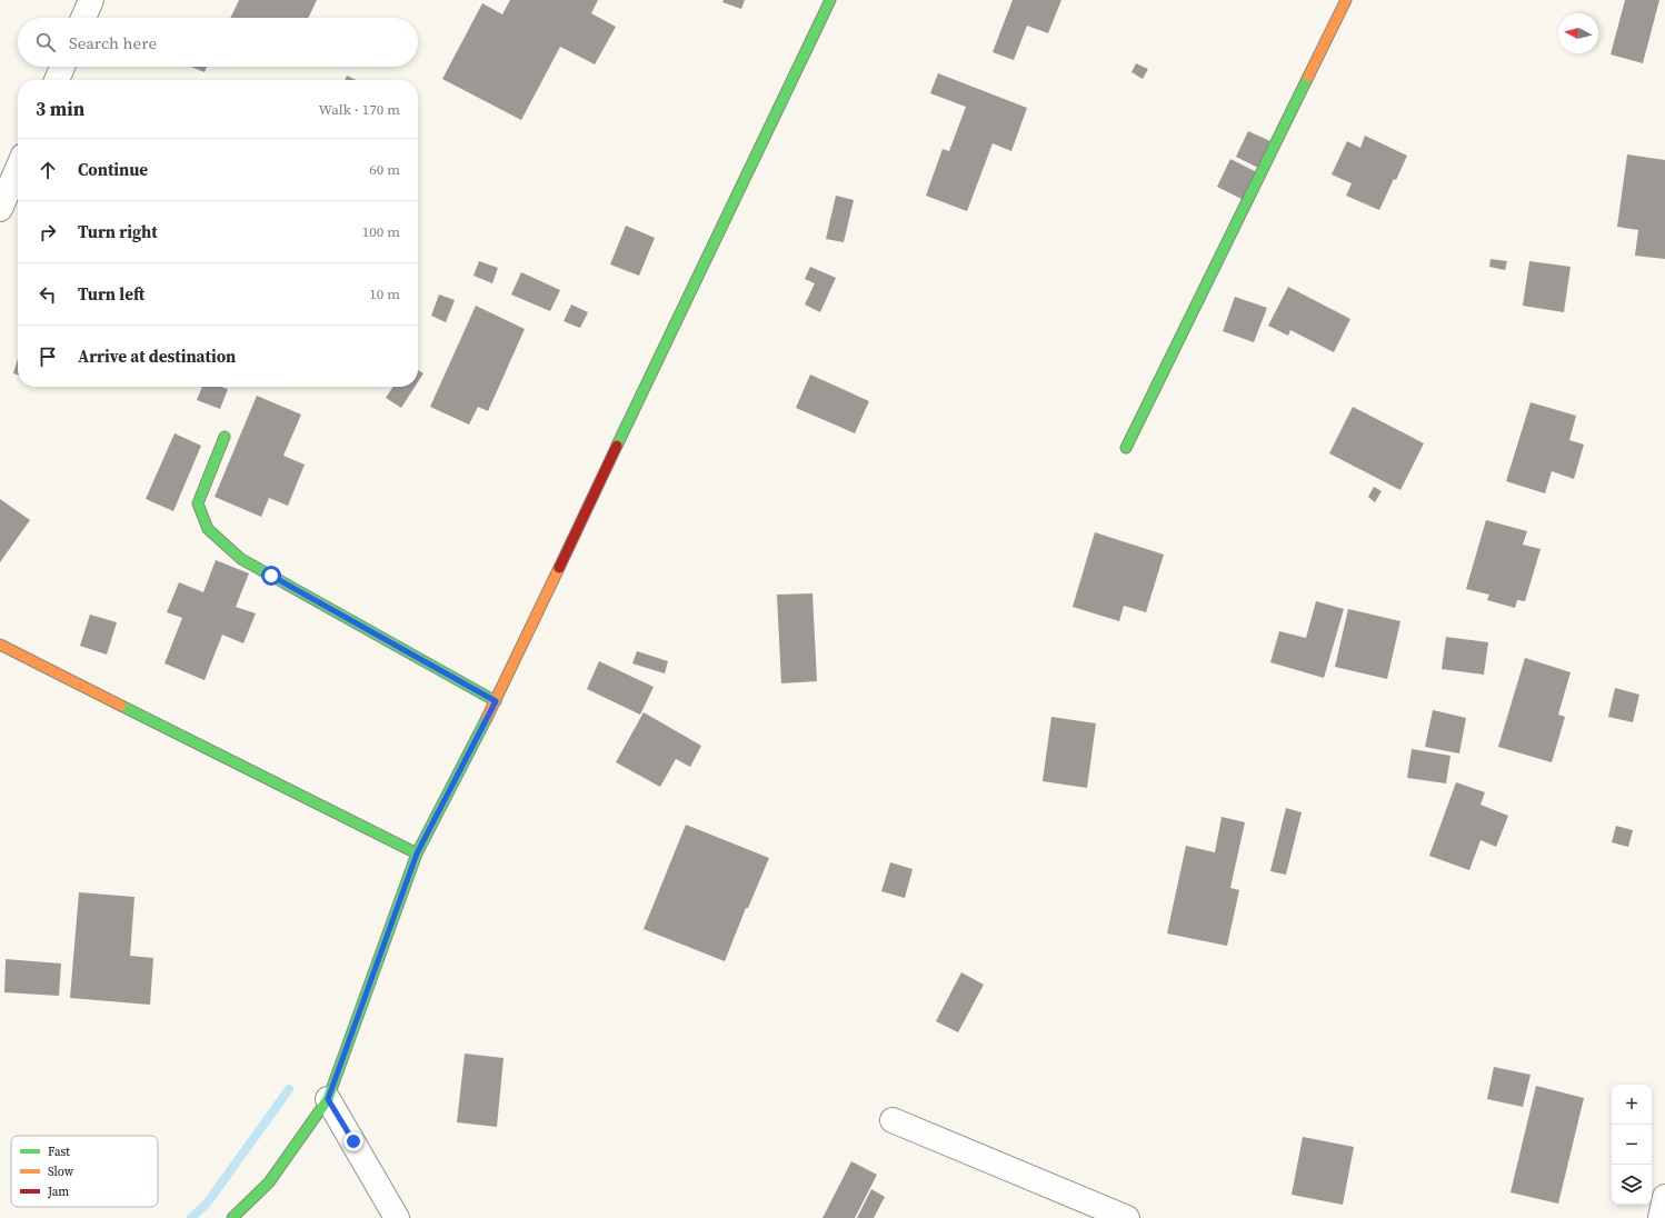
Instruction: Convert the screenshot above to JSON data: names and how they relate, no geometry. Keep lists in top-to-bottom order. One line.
{"legend":["Fast","Slow","Jam"],"north":"left","page":{"search":"Search here","heading":["3 min","Walk · 170 m"],"list":[["Continue","60 m"],["Turn right","100 m"],["Turn left","10 m"],"Arrive at destination"],"map_buttons":["+","−"]}}
